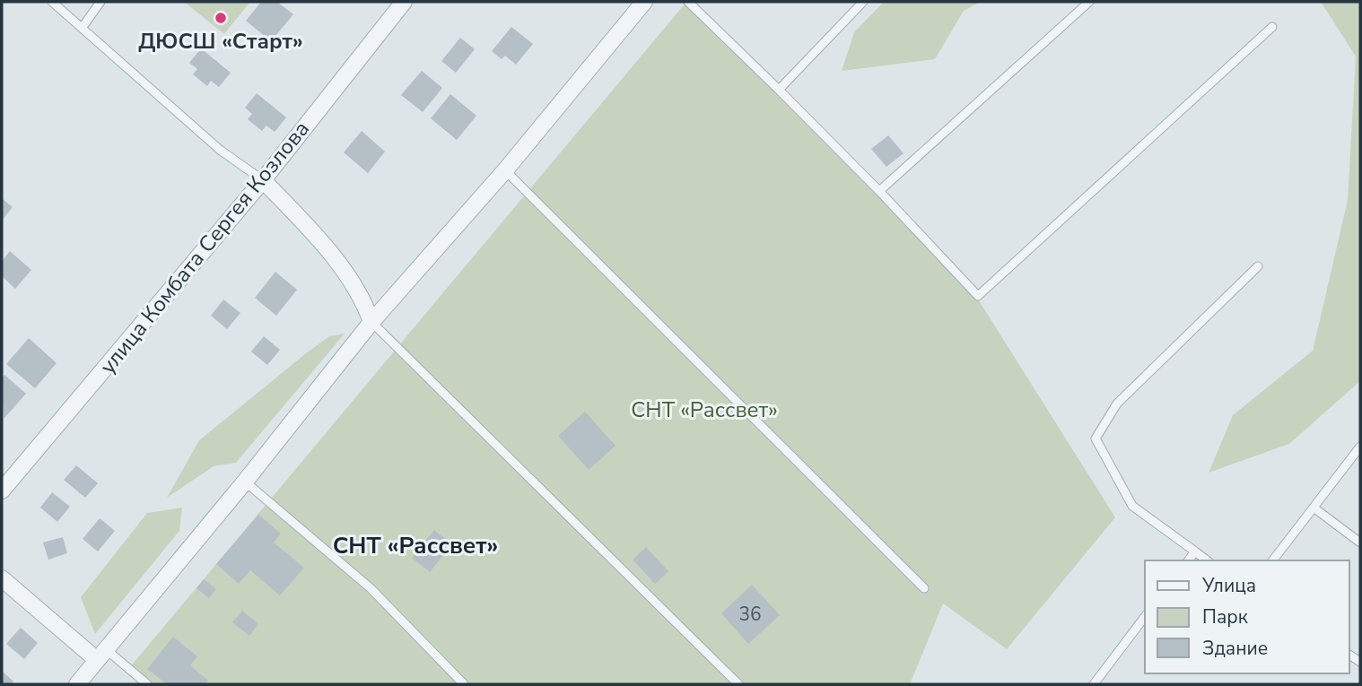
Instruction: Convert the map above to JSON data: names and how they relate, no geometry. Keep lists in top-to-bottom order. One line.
{"streets":{"street":["улица Комбата Сергея Козлова"]},"districts":["СНТ «Рассвет»"],"parks":["СНТ «Рассвет»"],"places":["ДЮСШ «Старт»"],"house_numbers":["36"],"legend":["Улица","Парк","Здание"]}
